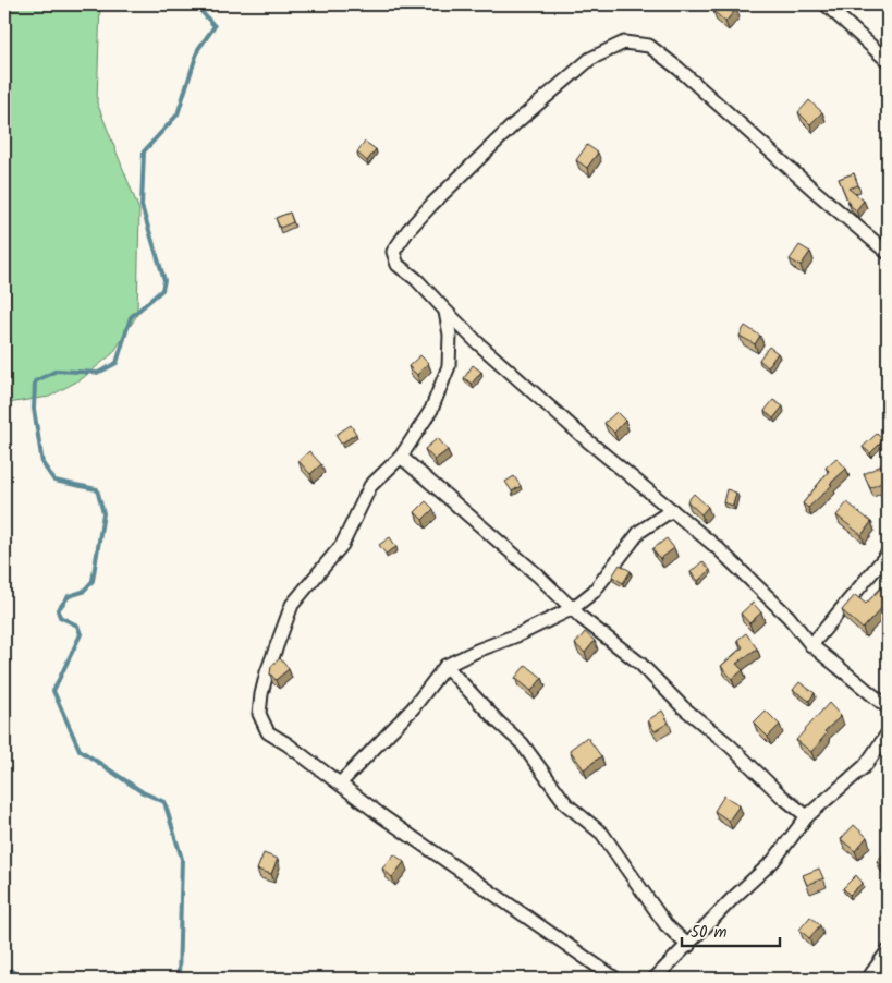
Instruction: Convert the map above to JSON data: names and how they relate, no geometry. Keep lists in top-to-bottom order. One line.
{"scale_bar":"50 m"}
